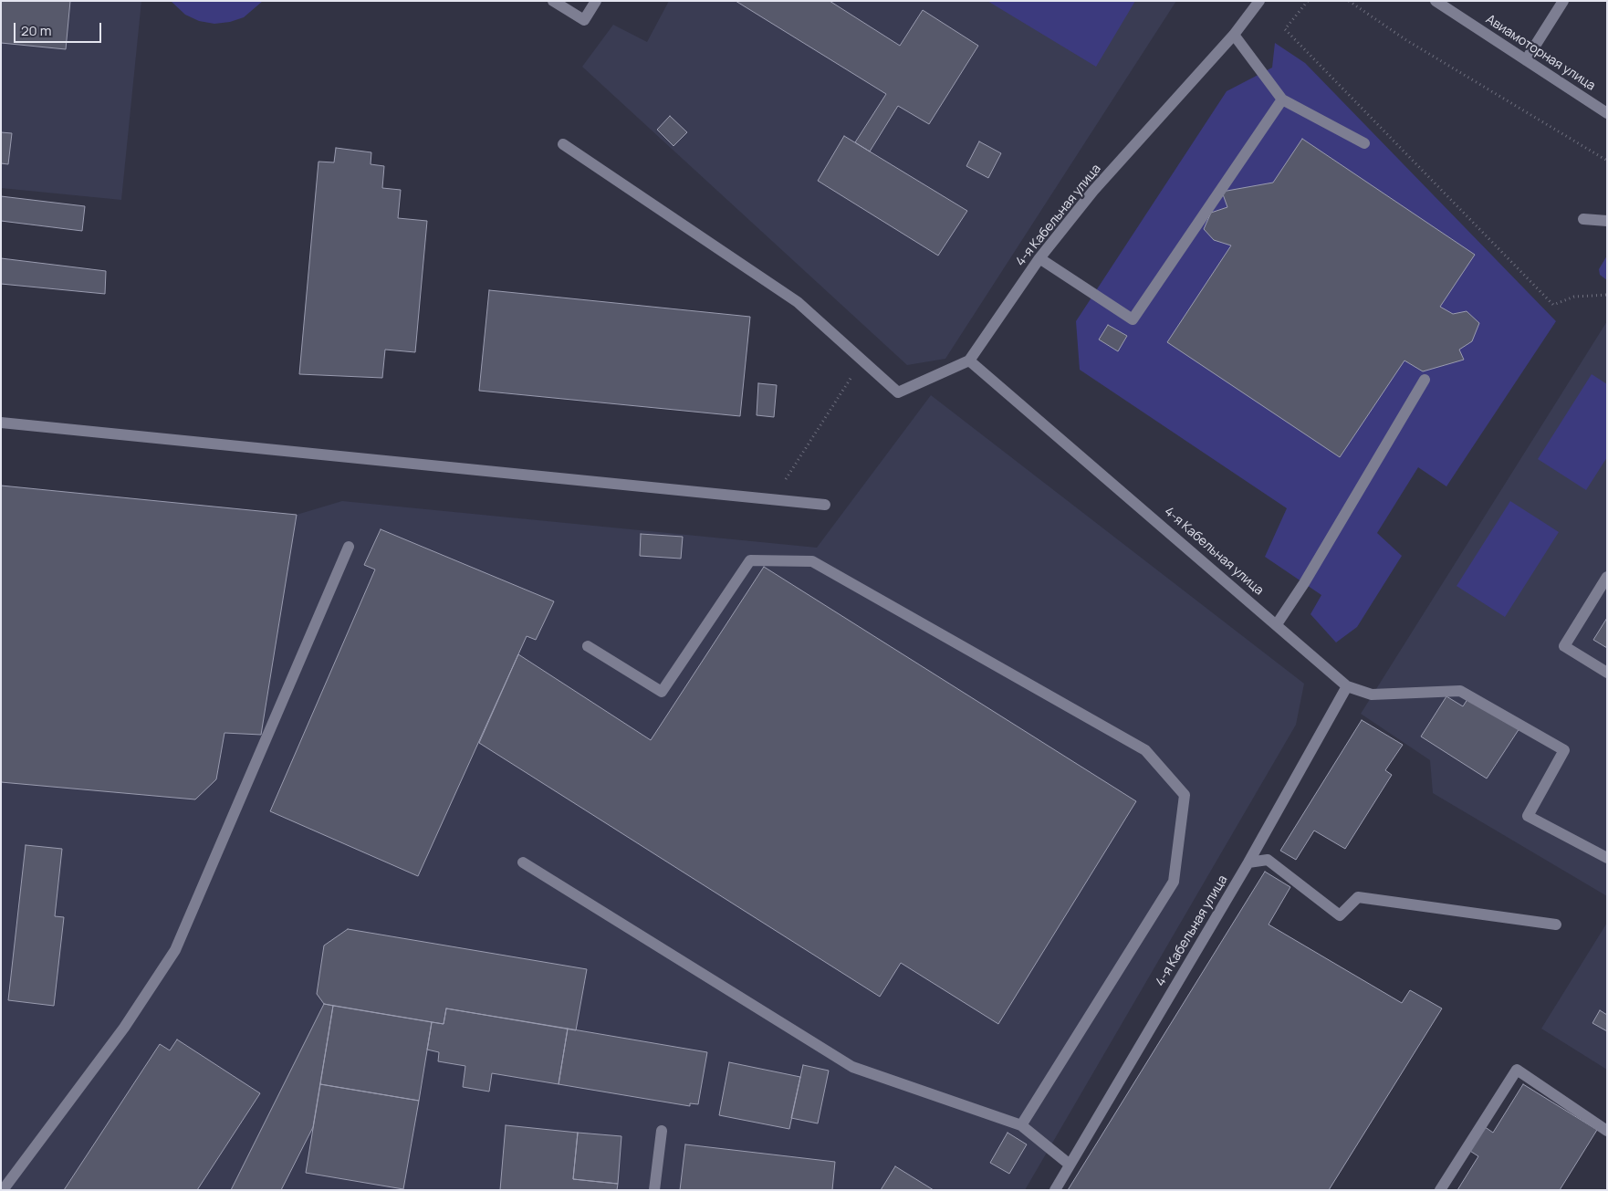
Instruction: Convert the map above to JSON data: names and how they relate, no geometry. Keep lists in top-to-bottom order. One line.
{"streets":{"street":["Авиамоторная улица","4-я Кабельная улица"]},"scale_bar":"20 m"}
